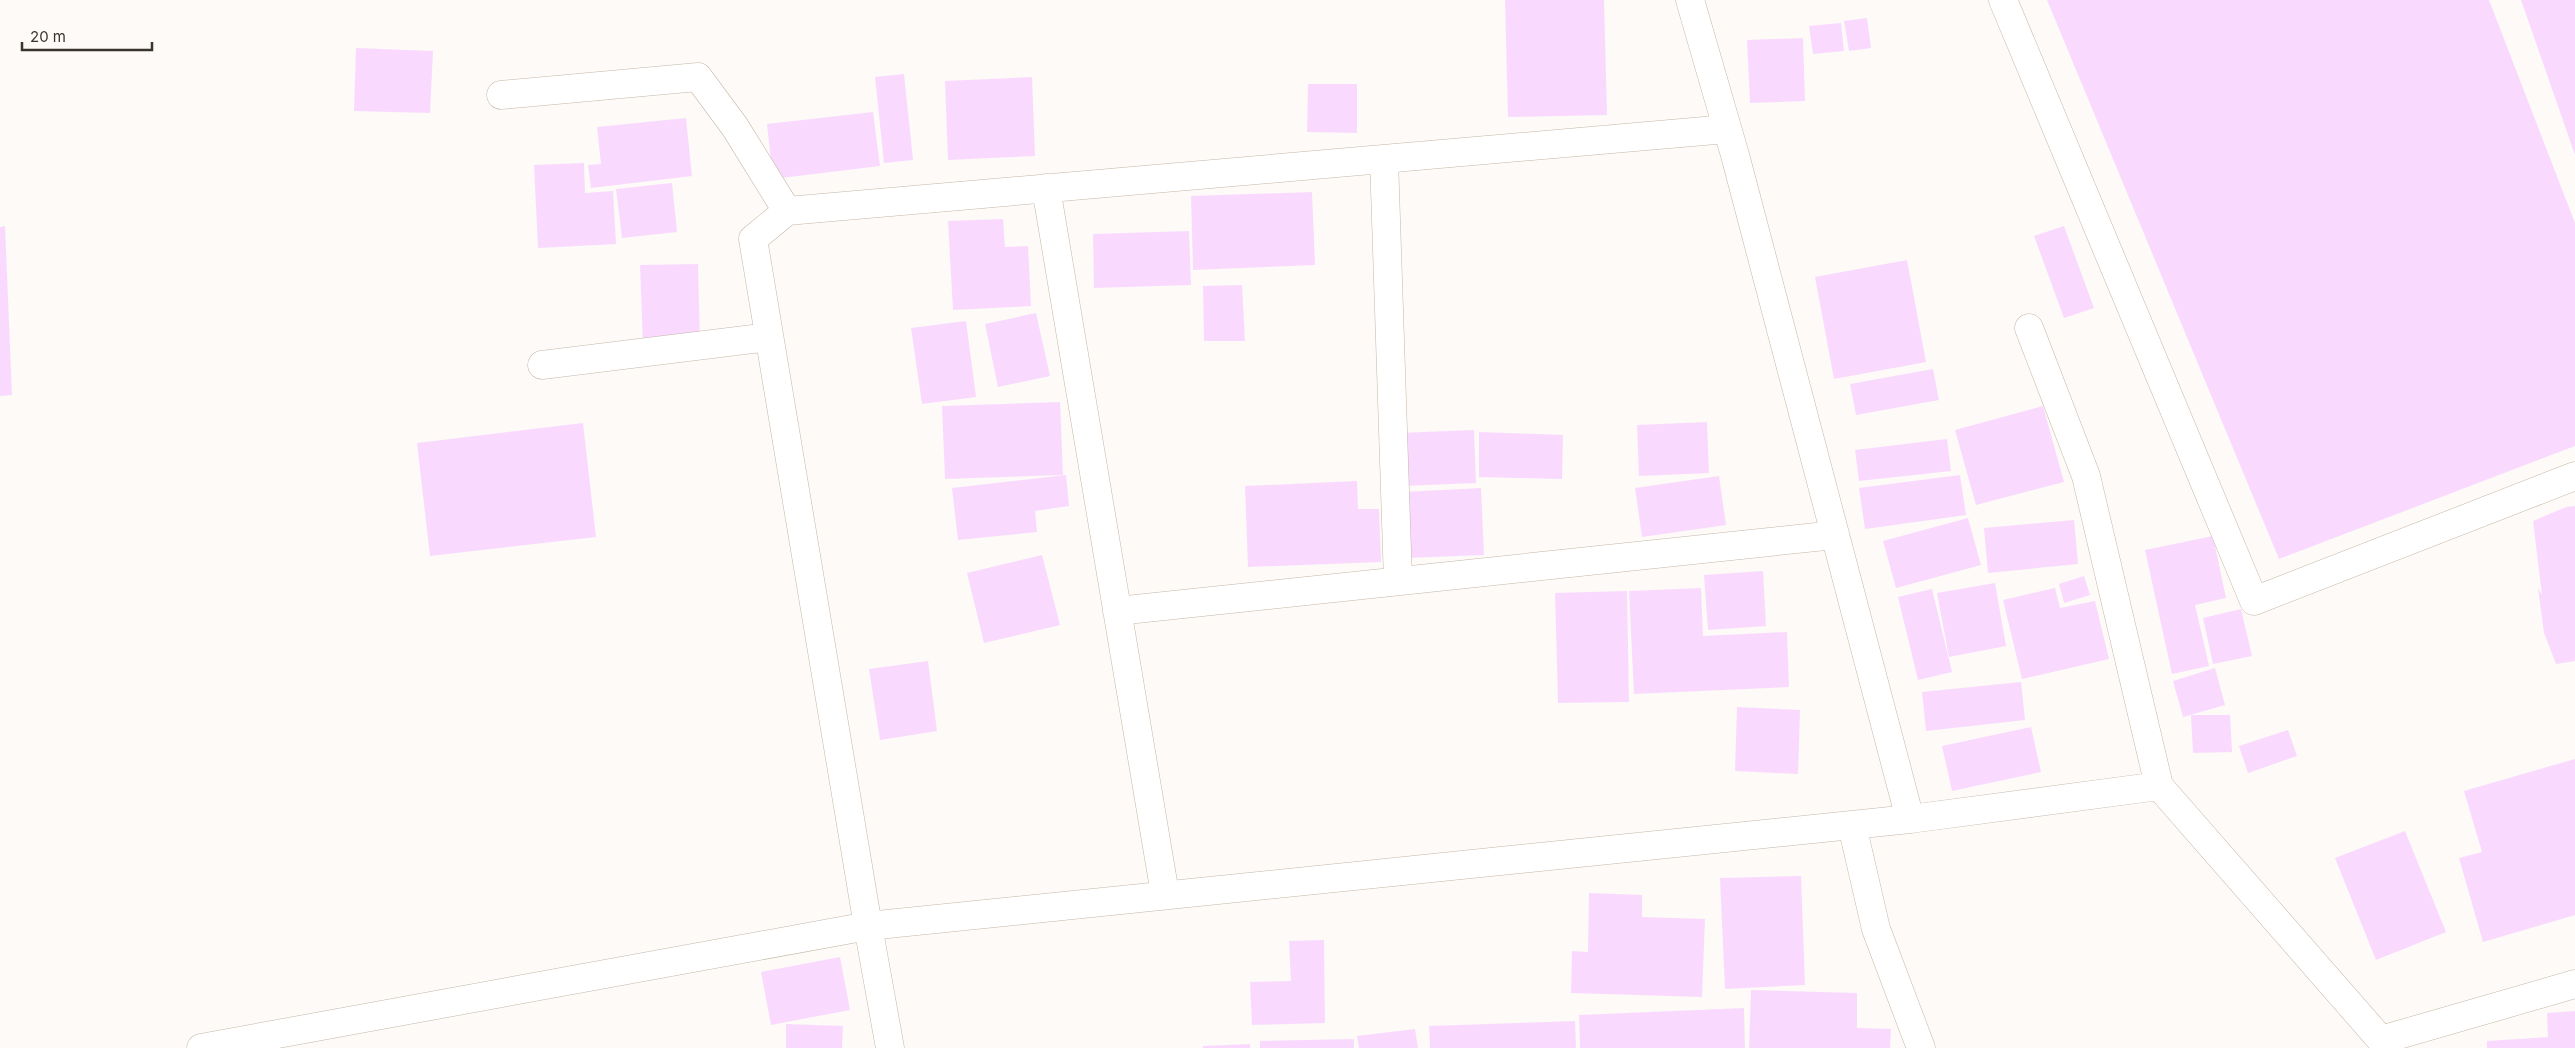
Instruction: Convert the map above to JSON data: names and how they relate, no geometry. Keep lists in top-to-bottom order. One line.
{"scale_bar":"20 m"}
